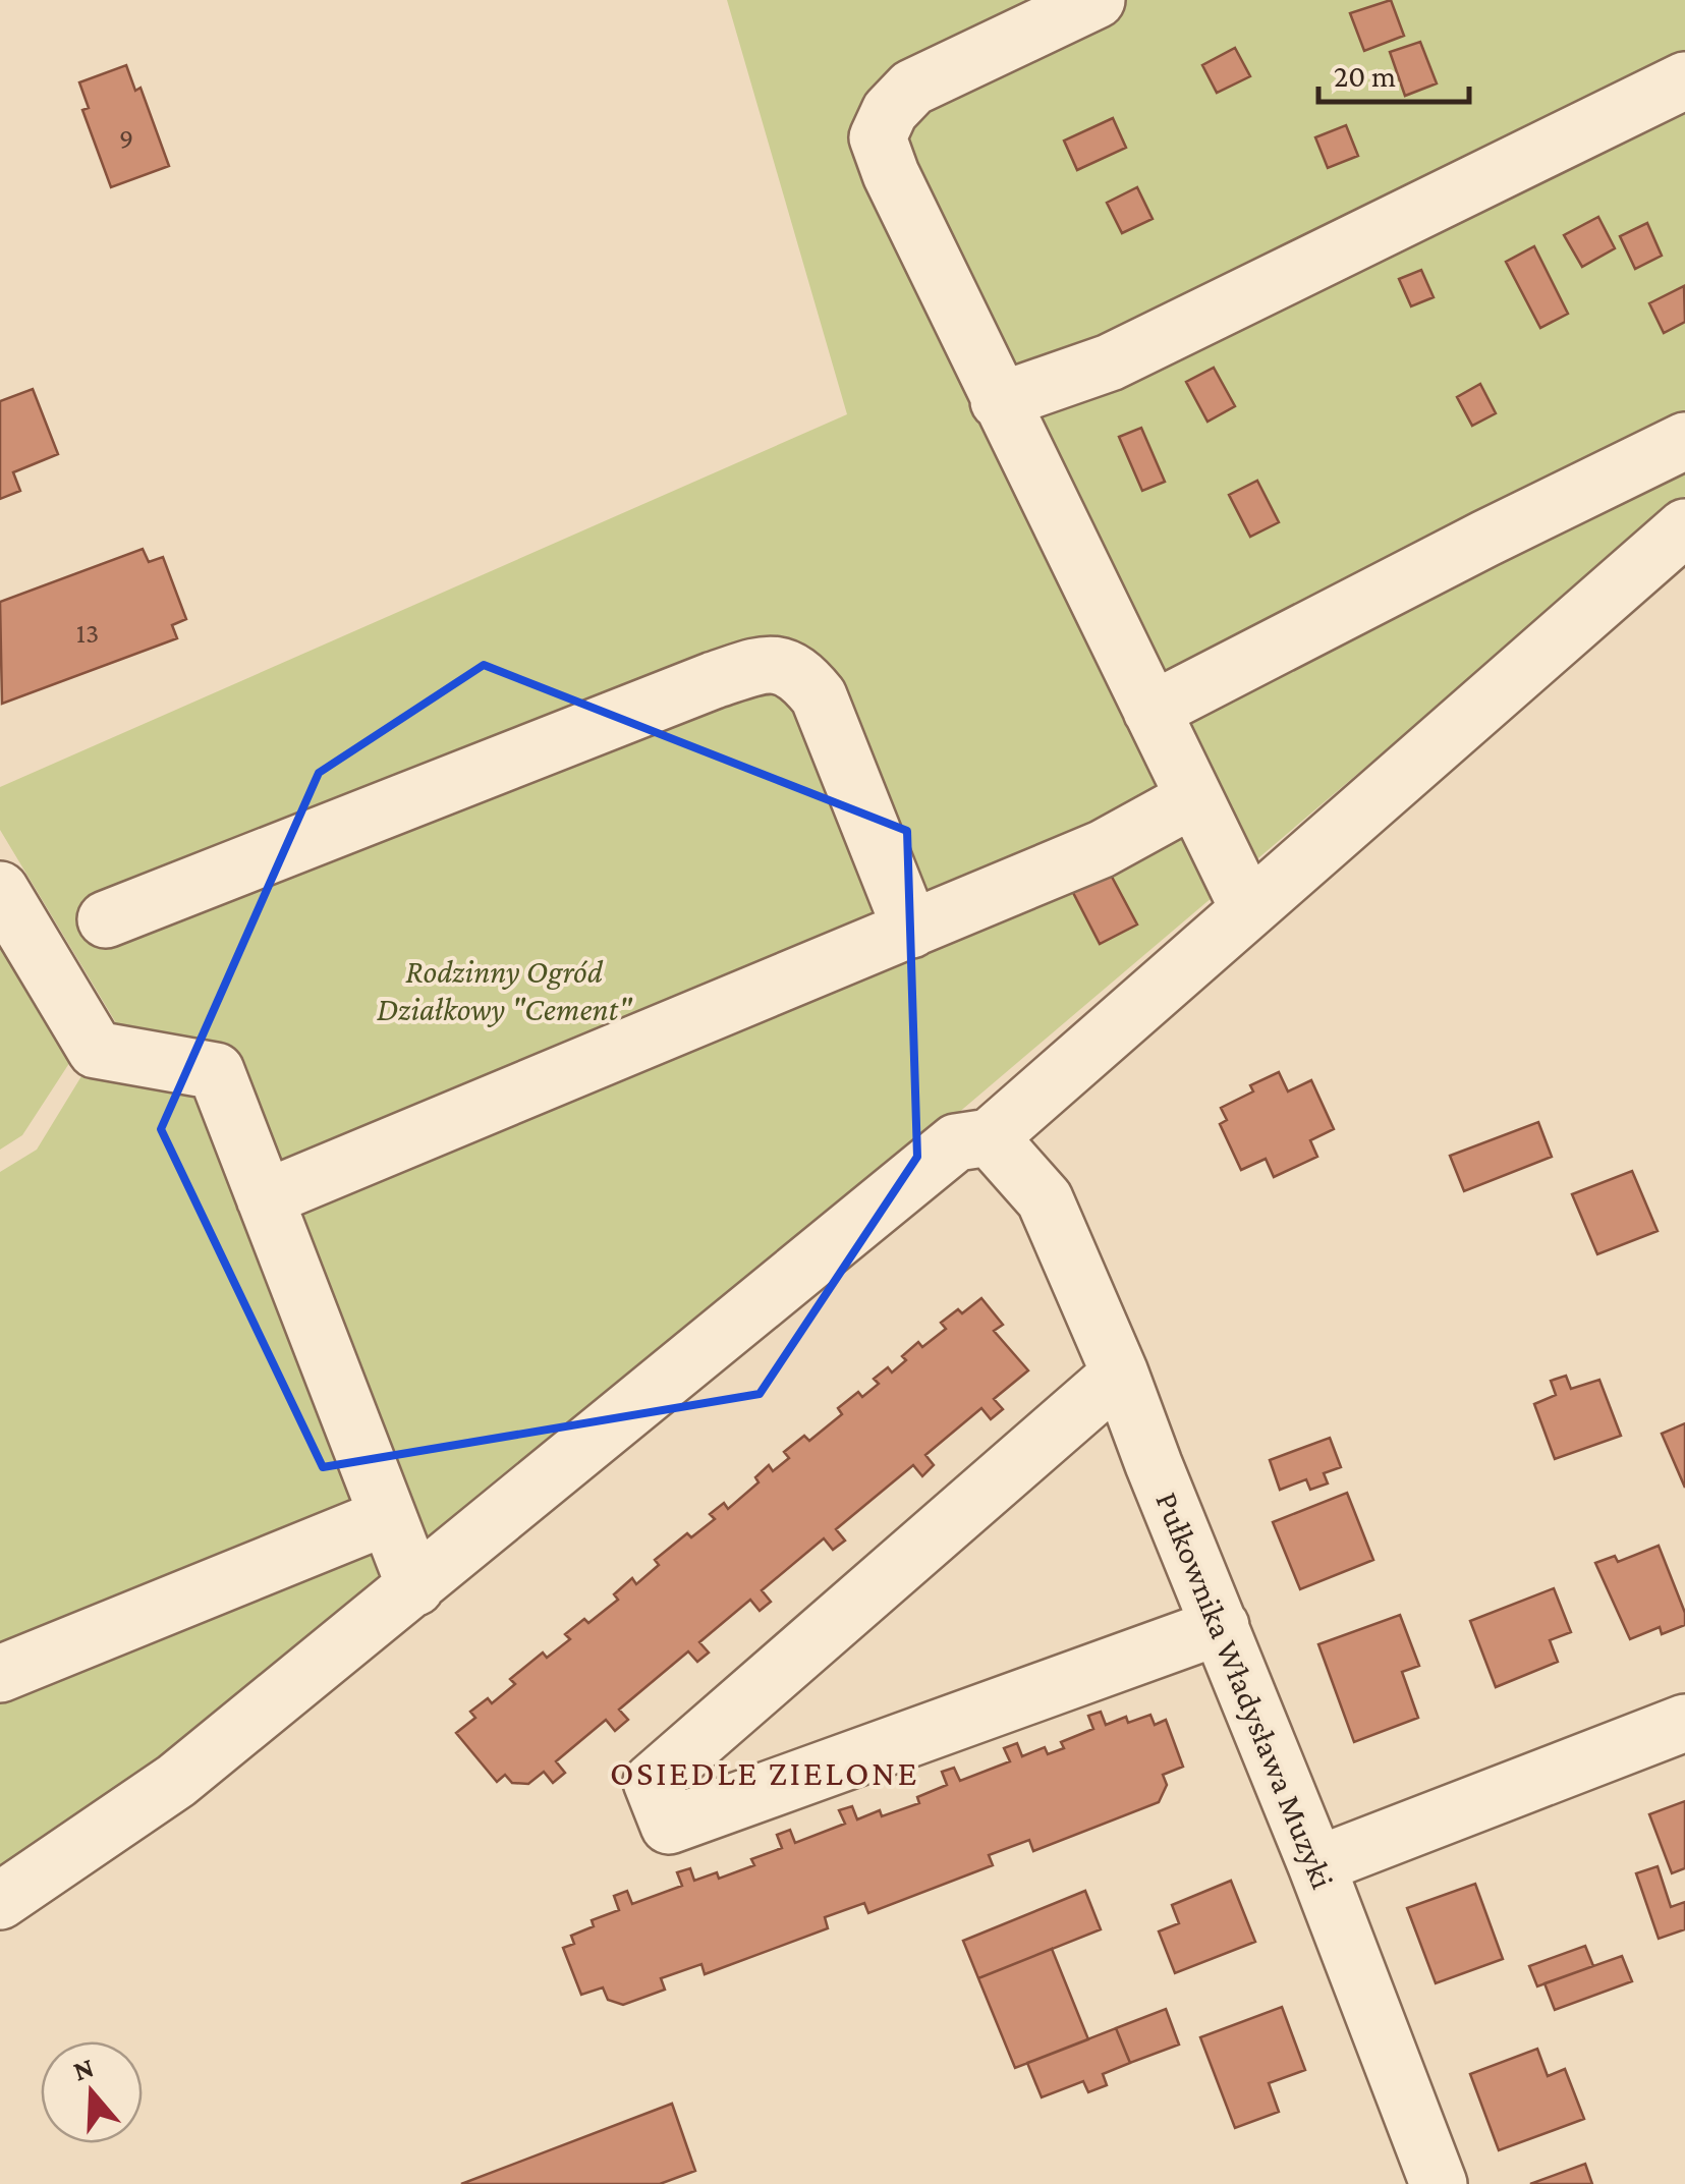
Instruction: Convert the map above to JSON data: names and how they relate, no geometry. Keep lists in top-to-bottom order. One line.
{"streets":{"street":["Pułkownika Władysława Muzyki"]},"districts":["OSIEDLE ZIELONE"],"parks":["Rodzinny Ogród Działkowy \"Cement\""],"house_numbers":["9","13"],"scale_bar":"20 m","north":"top"}
